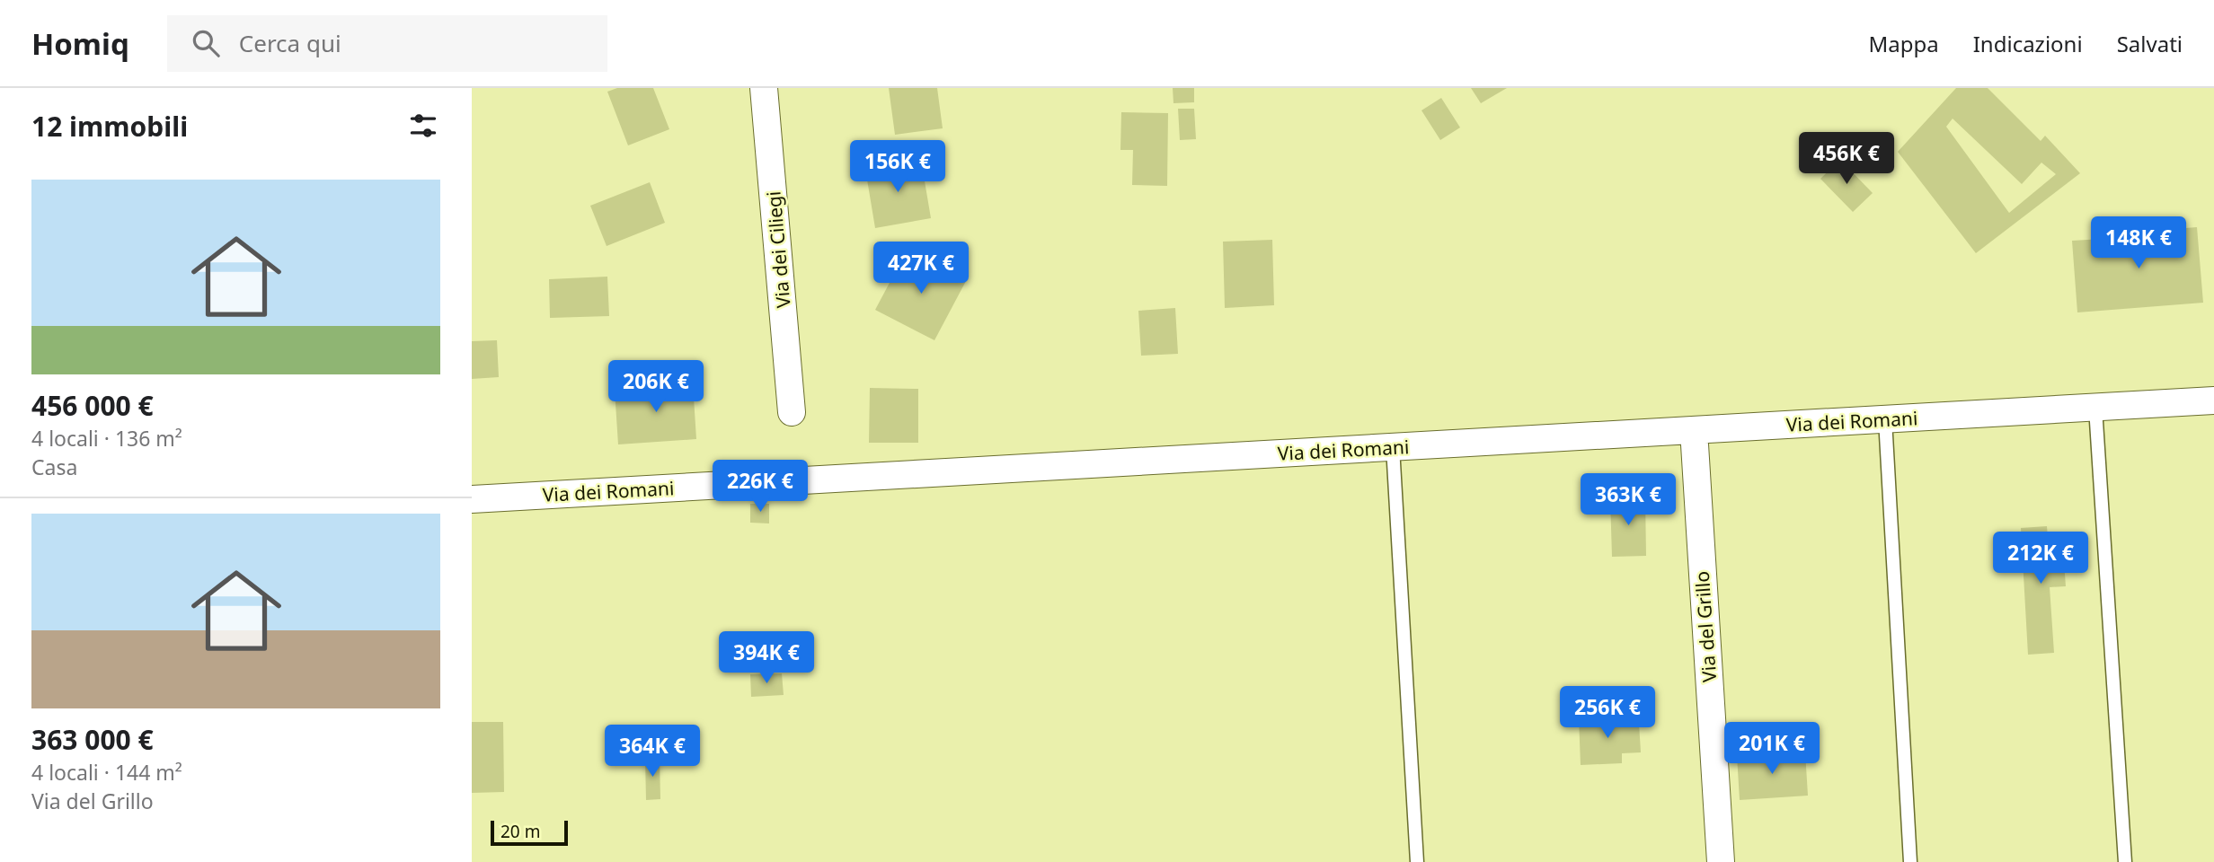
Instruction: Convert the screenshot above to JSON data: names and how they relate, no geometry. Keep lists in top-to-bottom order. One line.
{"streets":{"street":["Via dei Ciliegi","Via dei Romani","Via del Grillo"]},"crossings":[["Via dei Romani","Via del Grillo"]],"scale_bar":"20 m","page":{"header":"Homiq","search":"Cerca qui","nav":["Mappa","Indicazioni","Salvati"],"heading":"12 immobili","price":["456K €","156K €","148K €","427K €","206K €","226K €","363K €","212K €","394K €","256K €","201K €","364K €"],"list":[{"name":"456 000 €","note":"4 locali · 136 m² · Casa"},{"name":"363 000 €","note":"4 locali · 144 m² · Via del Grillo"}],"scale":"20 m"}}
